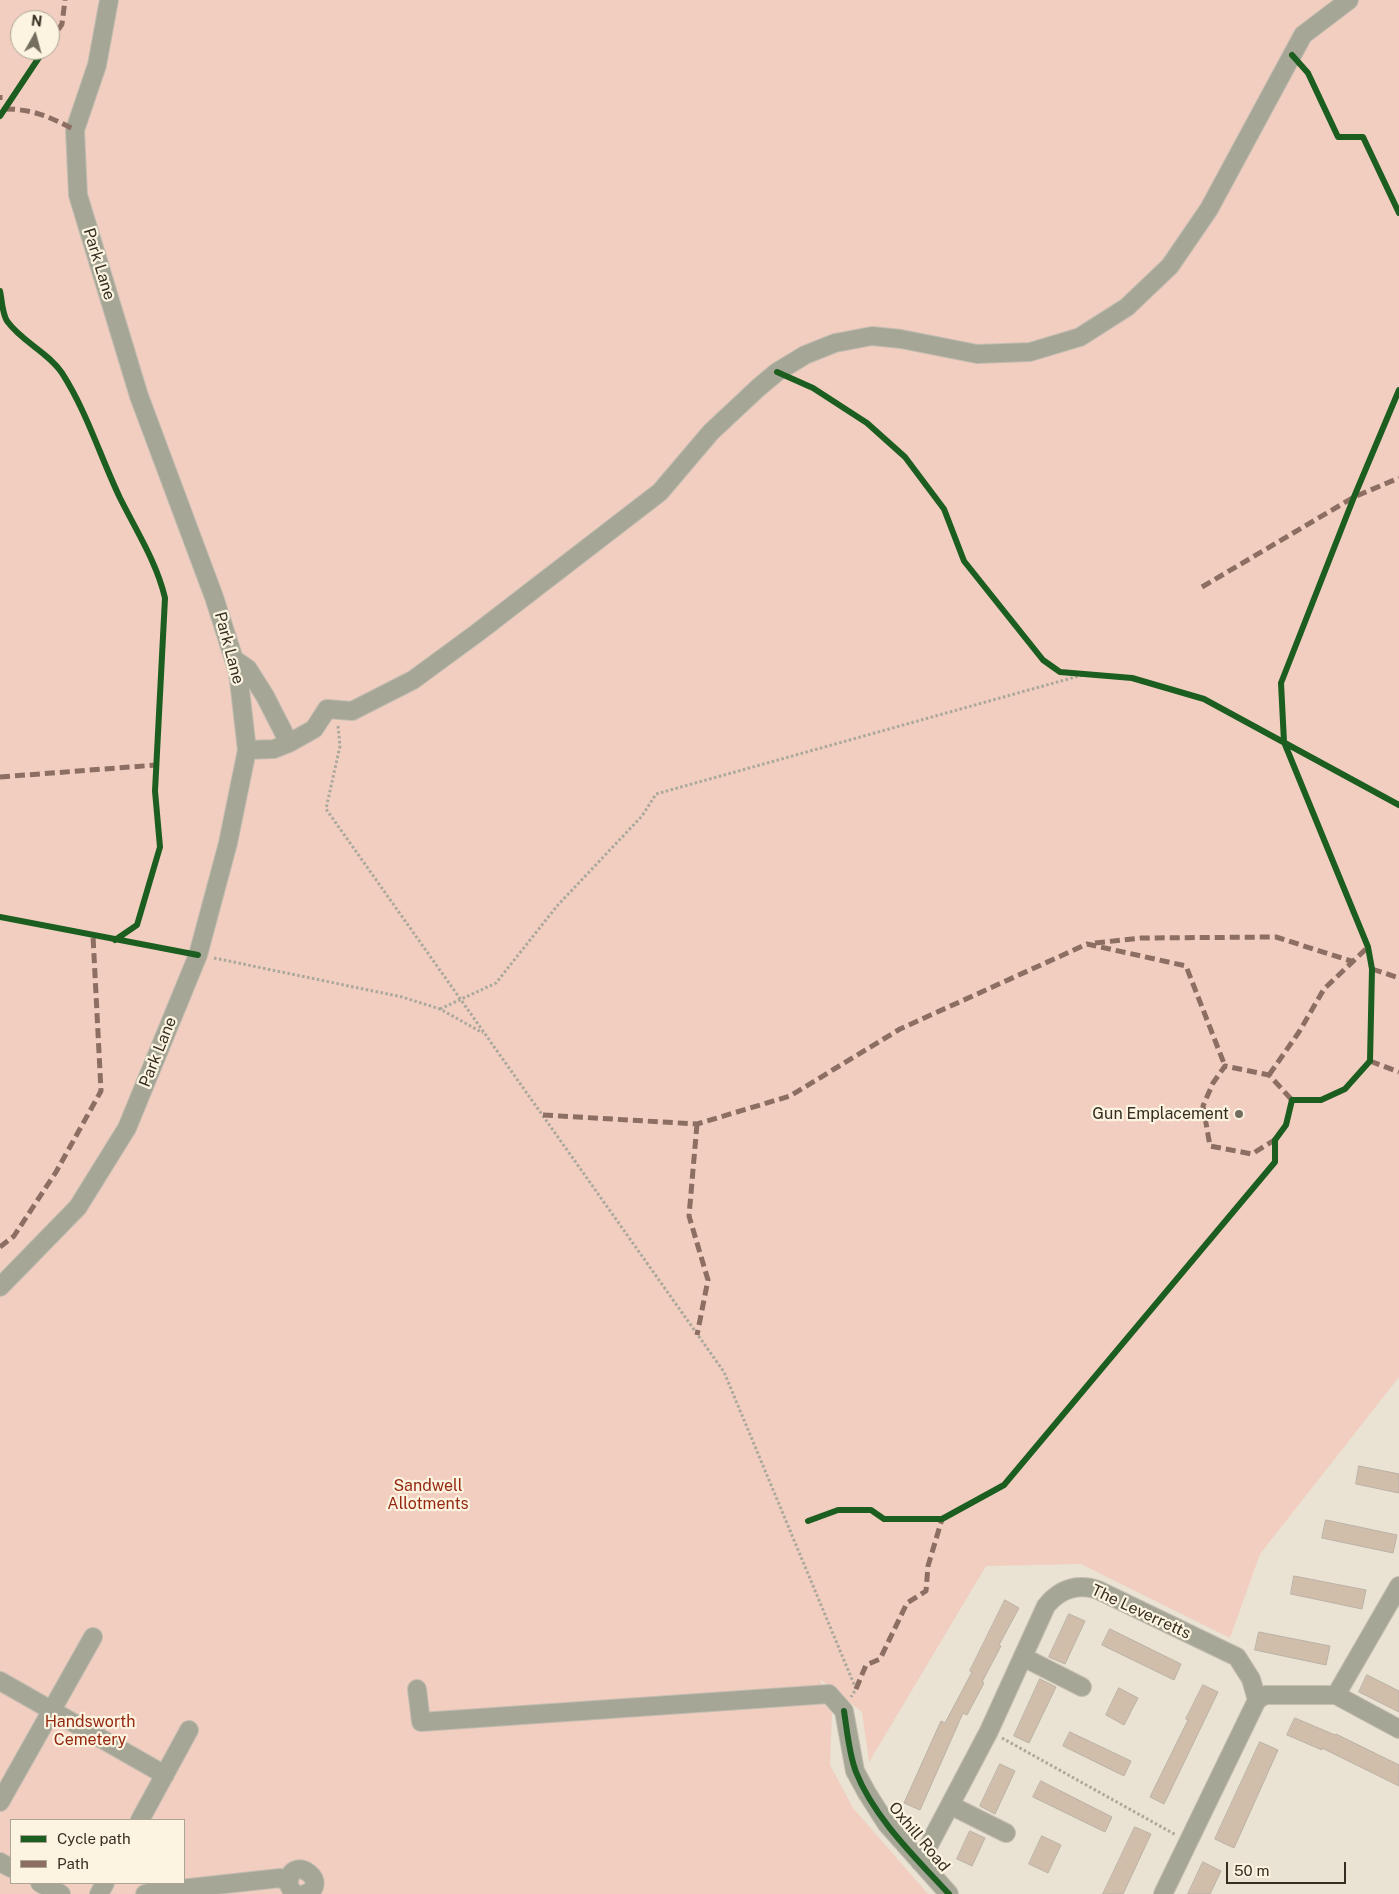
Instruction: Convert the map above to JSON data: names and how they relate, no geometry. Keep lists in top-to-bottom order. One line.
{"streets":{"street":["Park Lane","The Leverretts","Oxhill Road"]},"crossings":[["The Leverretts","Oxhill Road"]],"parks":["Sandwell Allotments","Handsworth Cemetery"],"places":["Gun Emplacement"],"legend":["Cycle path","Path"],"scale_bar":"50 m","north":"top"}
